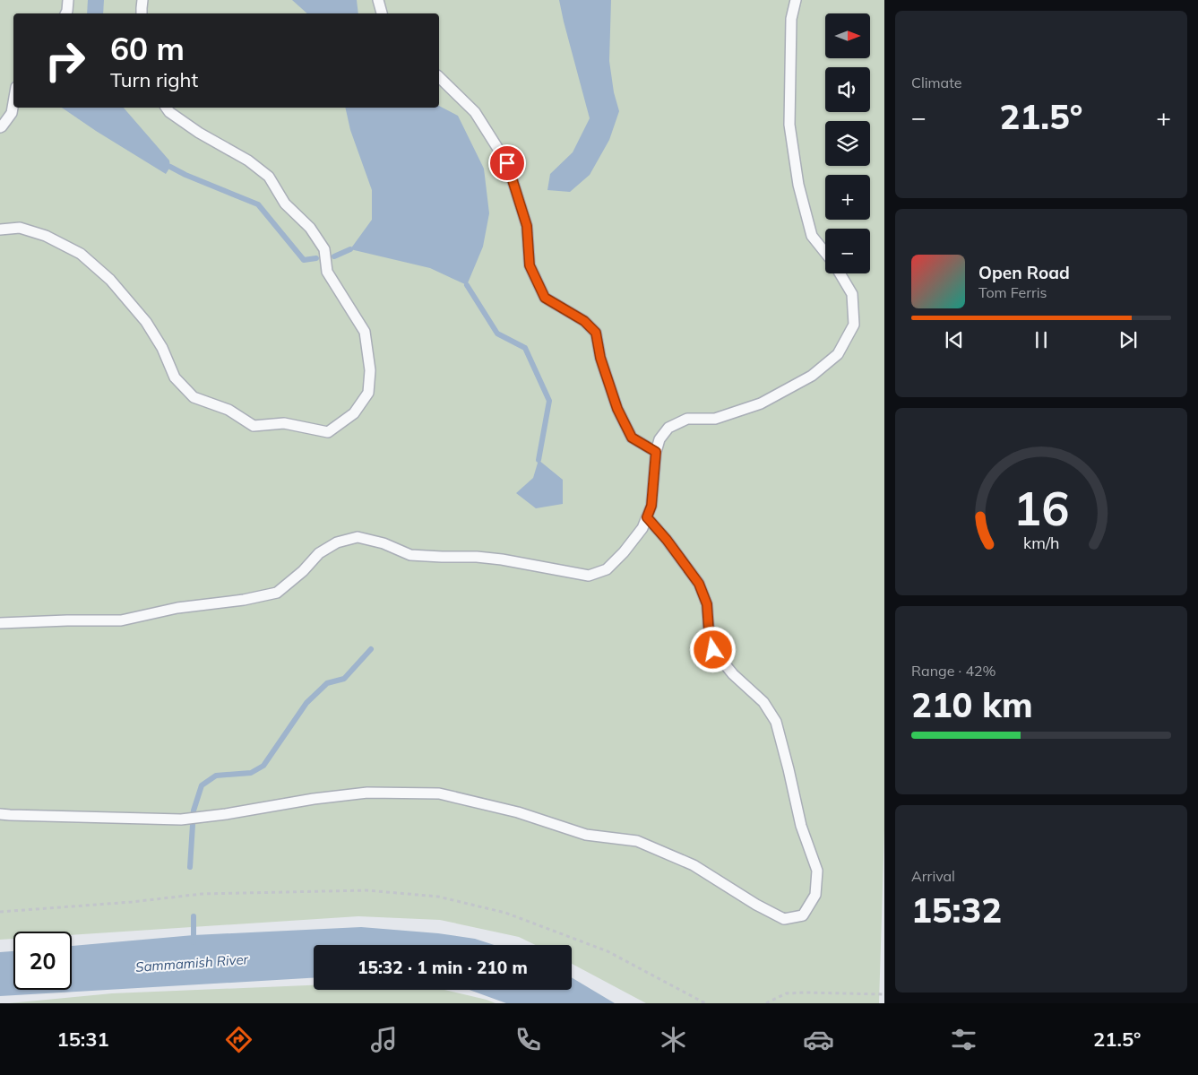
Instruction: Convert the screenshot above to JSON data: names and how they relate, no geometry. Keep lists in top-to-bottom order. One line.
{"water":["Sammamish River"],"north":"right","page":{"tile":["Climate",["Range · 42%","210 km"],["Arrival","15:32"]],"map_buttons":["+","−"],"turn":["60 m","Turn right"],"heat":["−","21.5°","+"],"song":["Open Road","Tom Ferris"],"limit":"20","trip":"15:32 · 1 min · 210 m","tabs":["15:31","21.5°"],"gauge":["16","km/h"]}}
